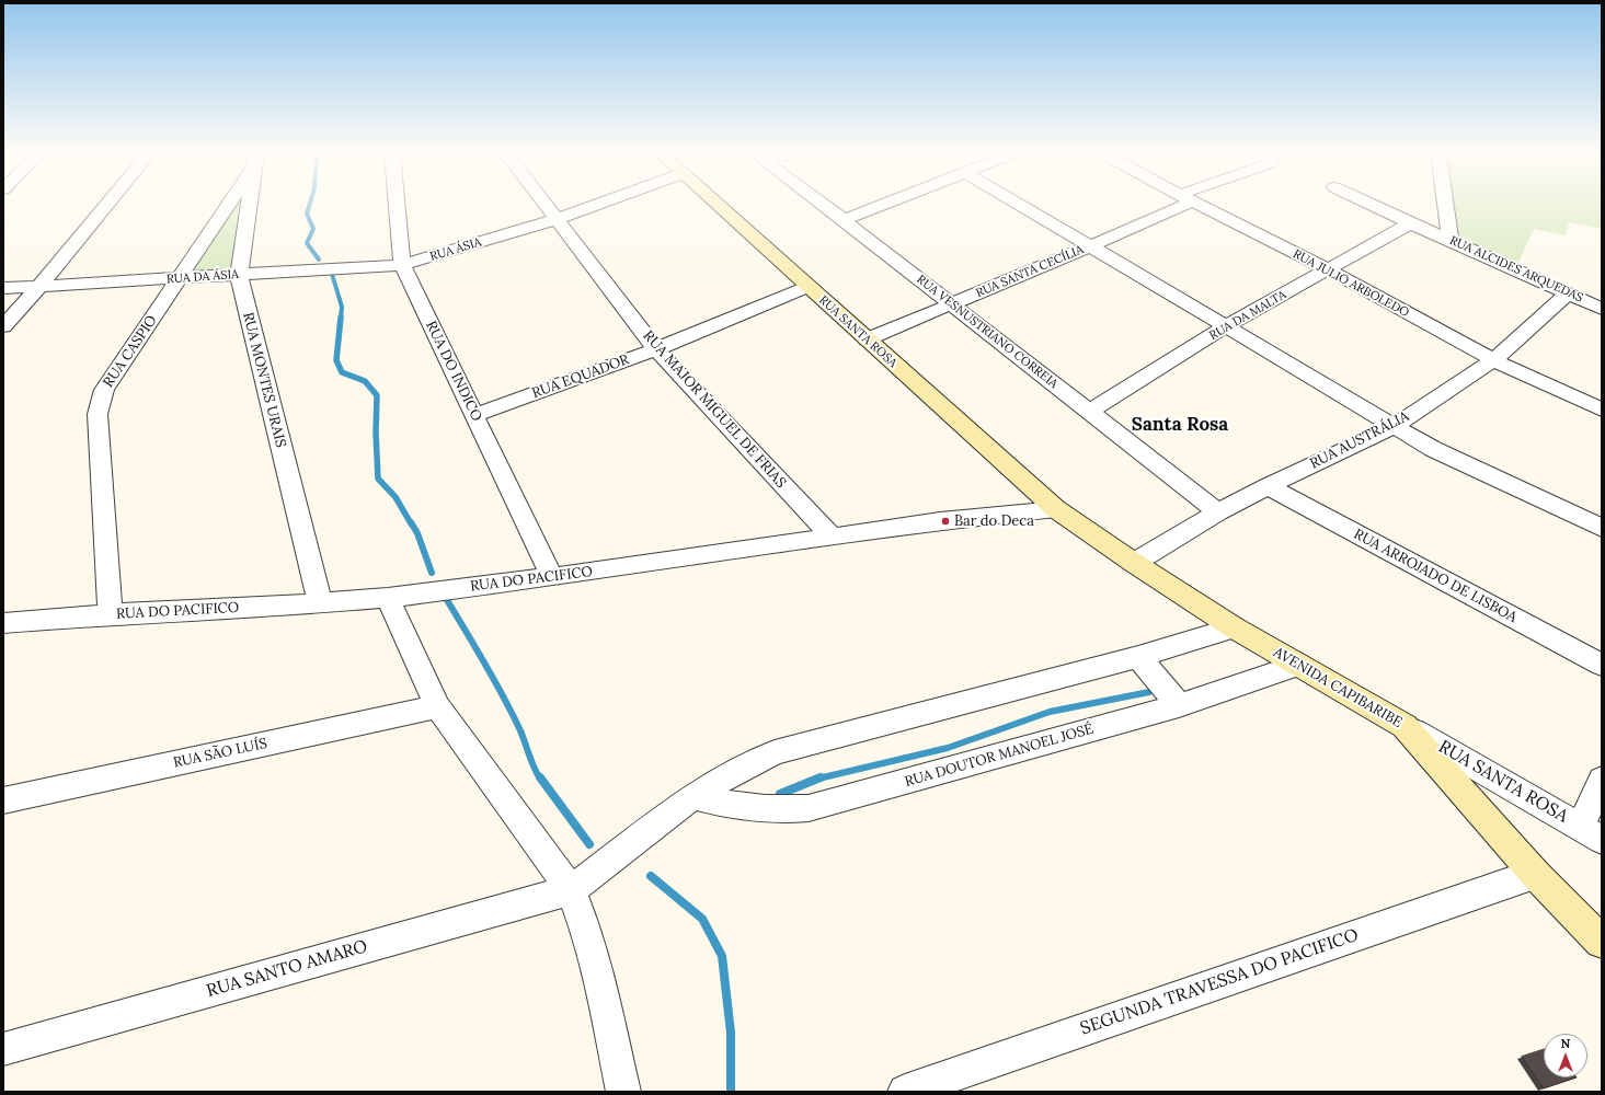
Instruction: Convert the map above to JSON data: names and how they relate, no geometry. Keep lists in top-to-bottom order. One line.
{"streets":{"street":["RUA ÁSIA","RUA ALCIDES ARQUEDAS","RUA SANTA CECÍLIA","RUA DA ÁSIA","RUA JULIO ARBOLEDO","RUA DA MALTA","RUA SANTA ROSA","RUA VESNUSTRIANO CORREIA","RUA CASPIO","RUA DO INDICO","RUA EQUADOR","RUA MONTES URAIS","RUA MAJOR MIGUEL DE FRIAS","RUA AUSTRÁLIA","RUA ARROJADO DE LISBOA","RUA DO PACIFICO","AVENIDA CAPIBARIBE","RUA SÃO LUÍS","RUA DOUTOR MANOEL JOSÉ","RUA SANTO AMARO","SEGUNDA TRAVESSA DO PACIFICO"]},"crossings":[["RUA ÁSIA","RUA DA ÁSIA"],["RUA ÁSIA","RUA DO INDICO"],["RUA ÁSIA","RUA MAJOR MIGUEL DE FRIAS"],["RUA ALCIDES ARQUEDAS","RUA DA MALTA"],["RUA ALCIDES ARQUEDAS","RUA AUSTRÁLIA"],["RUA SANTA CECÍLIA","RUA SANTA ROSA"],["RUA SANTA CECÍLIA","RUA VESNUSTRIANO CORREIA"],["RUA DA ÁSIA","RUA CASPIO"],["RUA DA ÁSIA","RUA DO INDICO"],["RUA DA ÁSIA","RUA MONTES URAIS"],["RUA JULIO ARBOLEDO","RUA DA MALTA"],["RUA JULIO ARBOLEDO","RUA AUSTRÁLIA"],["RUA DA MALTA","RUA VESNUSTRIANO CORREIA"],["RUA SANTA ROSA","RUA EQUADOR"],["RUA SANTA ROSA","RUA AUSTRÁLIA"],["RUA SANTA ROSA","RUA DO PACIFICO"],["RUA SANTA ROSA","AVENIDA CAPIBARIBE"],["RUA VESNUSTRIANO CORREIA","RUA AUSTRÁLIA"],["RUA CASPIO","RUA DO PACIFICO"],["RUA DO INDICO","RUA EQUADOR"],["RUA DO INDICO","RUA DO PACIFICO"],["RUA EQUADOR","RUA MAJOR MIGUEL DE FRIAS"],["RUA MONTES URAIS","RUA DO PACIFICO"],["RUA MAJOR MIGUEL DE FRIAS","RUA DO PACIFICO"],["RUA AUSTRÁLIA","RUA ARROJADO DE LISBOA"],["RUA AUSTRÁLIA","AVENIDA CAPIBARIBE"],["AVENIDA CAPIBARIBE","RUA DOUTOR MANOEL JOSÉ"],["AVENIDA CAPIBARIBE","SEGUNDA TRAVESSA DO PACIFICO"]],"districts":["Santa Rosa"],"places":["Bar do Deca"],"north":"top"}
